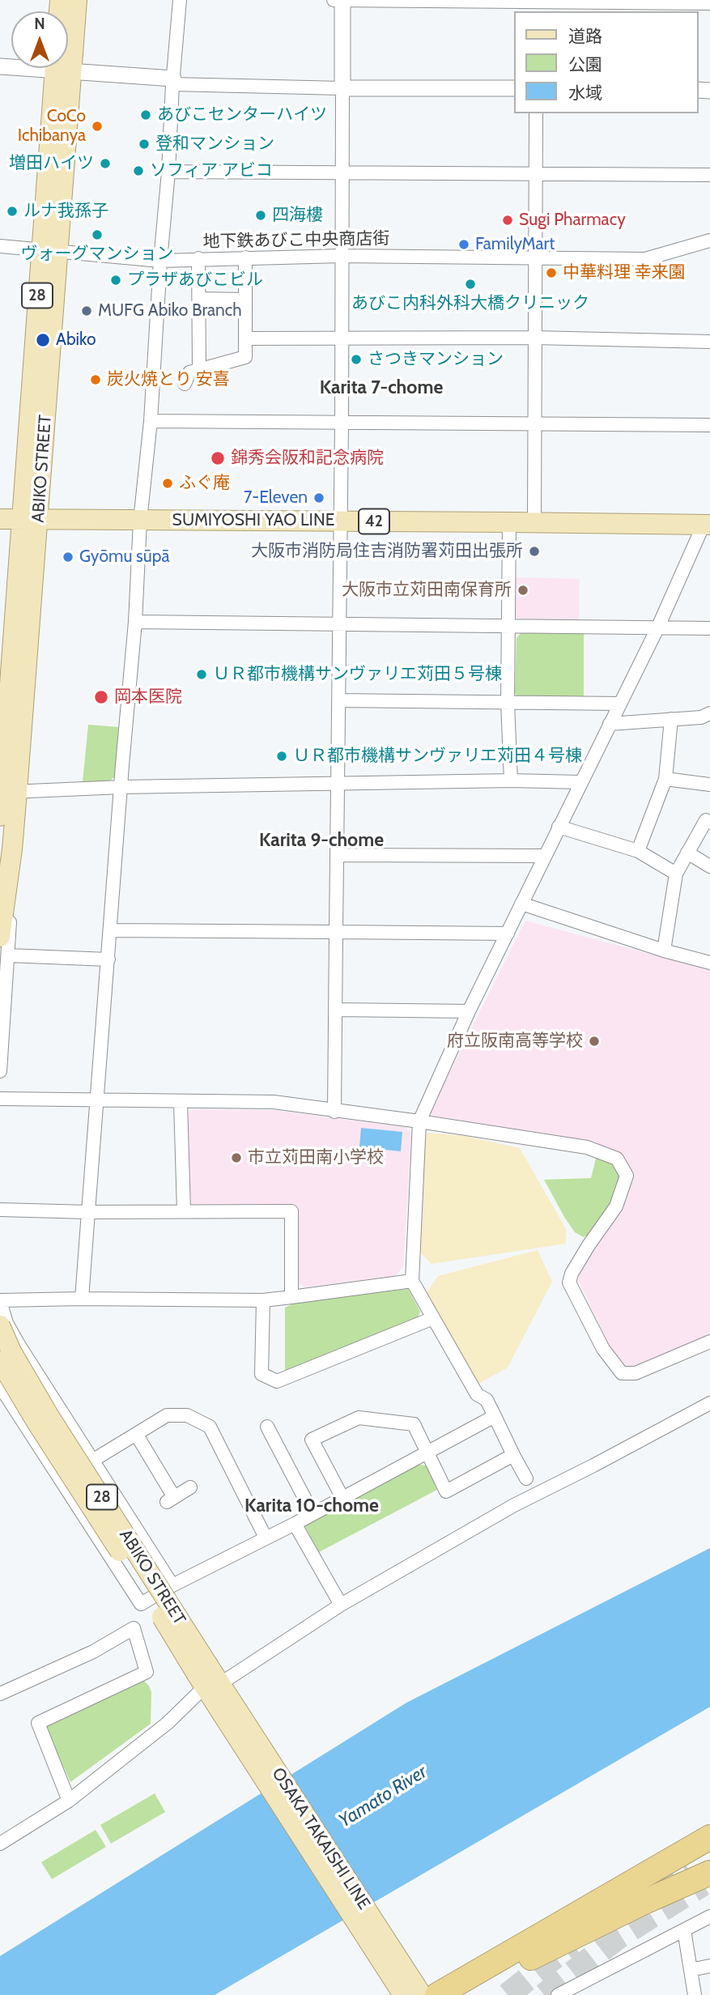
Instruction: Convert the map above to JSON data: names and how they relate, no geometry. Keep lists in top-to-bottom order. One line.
{"streets":{"main road":["28","ABIKO STREET","SUMIYOSHI YAO LINE","42","OSAKA TAKAISHI LINE"],"street":["地下鉄あびこ中央商店街"]},"crossings":[["地下鉄あびこ中央商店街","ABIKO STREET"],["ABIKO STREET","SUMIYOSHI YAO LINE"],["ABIKO STREET","OSAKA TAKAISHI LINE"]],"districts":["Karita 7-chome","Karita 9-chome","Karita 10-chome"],"water":["Yamato River"],"places":["あびこセンターハイツ","CoCo Ichibanya","登和マンション","増田ハイツ","ソフィア アビコ","ルナ我孫子","四海樓","Sugi Pharmacy","ヴォーグマンション","FamilyMart","中華料理 幸来園","プラザあびこビル","あびこ内科外科大橋クリニック","MUFG Abiko Branch","Abiko","さつきマンション","炭火焼とり 安喜","錦秀会阪和記念病院","ふぐ庵","7-Eleven","大阪市消防局住吉消防署苅田出張所","Gyōmu sūpā","大阪市立苅田南保育所","ＵＲ都市機構サンヴァリエ苅田５号棟","岡本医院","ＵＲ都市機構サンヴァリエ苅田４号棟","府立阪南高等学校","市立苅田南小学校"],"legend":["道路","公園","水域"],"north":"top"}
